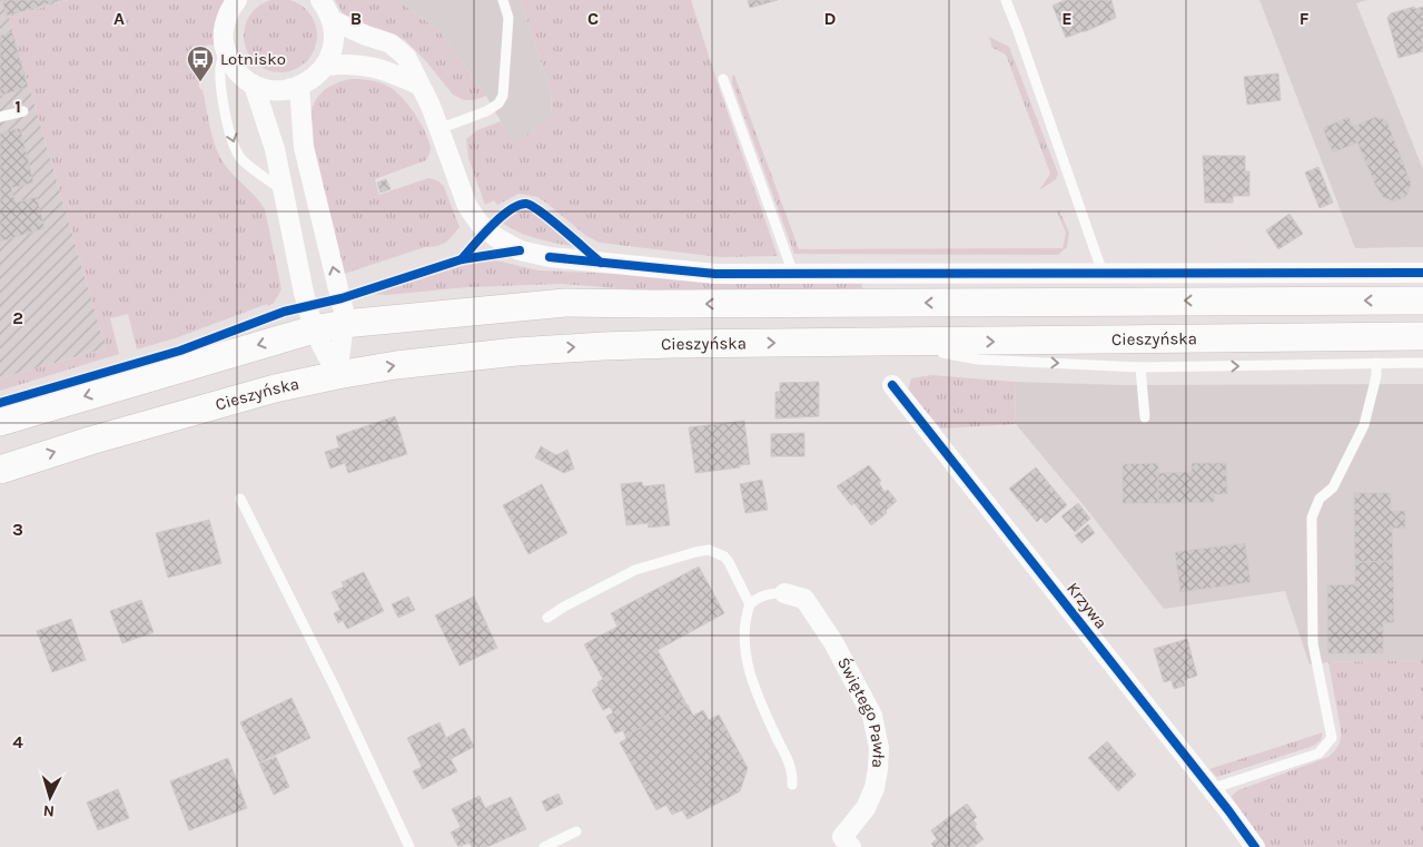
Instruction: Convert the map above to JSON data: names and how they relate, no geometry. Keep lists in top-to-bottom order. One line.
{"streets":{"main road":["Cieszyńska"],"street":["Krzywa","Świętego Pawła"]},"places":{"bus stop":["Lotnisko"]},"north":"bottom","grid":{"columns":["A","B","C","D","E","F"],"rows":["1","2","3","4"]}}
